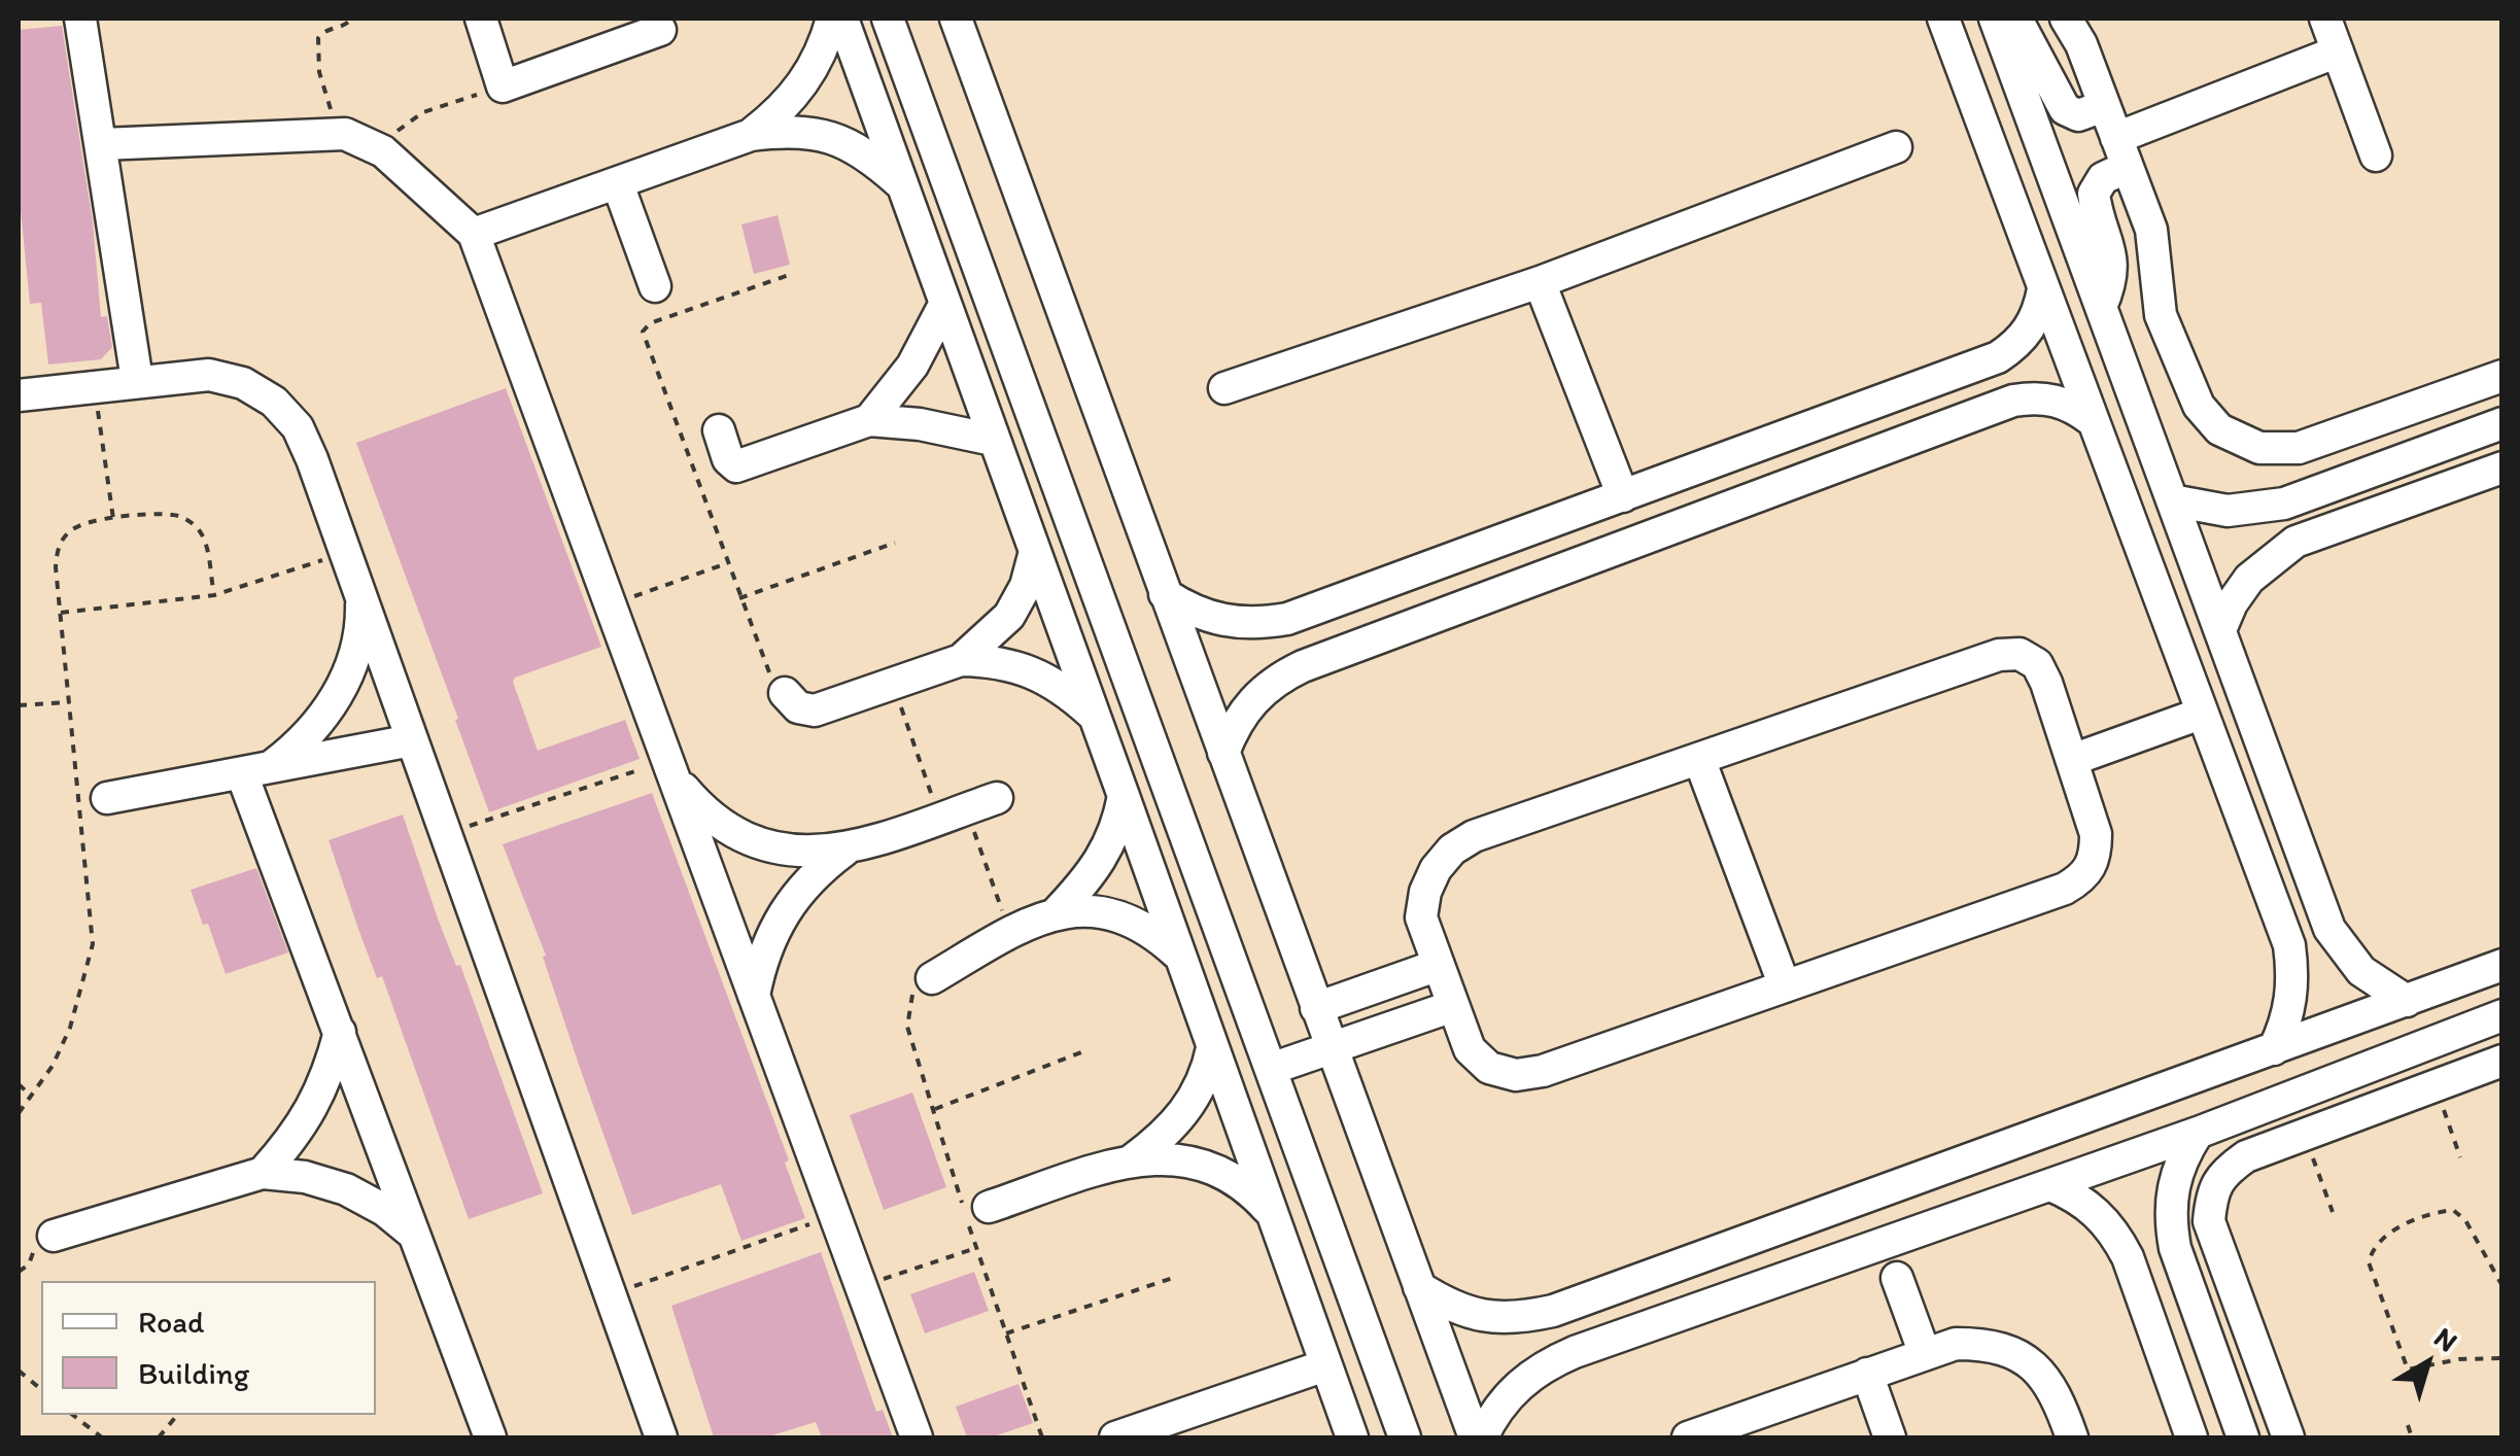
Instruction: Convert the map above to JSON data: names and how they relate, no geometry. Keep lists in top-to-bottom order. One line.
{"legend":["Road","Building"],"north":"top right"}
